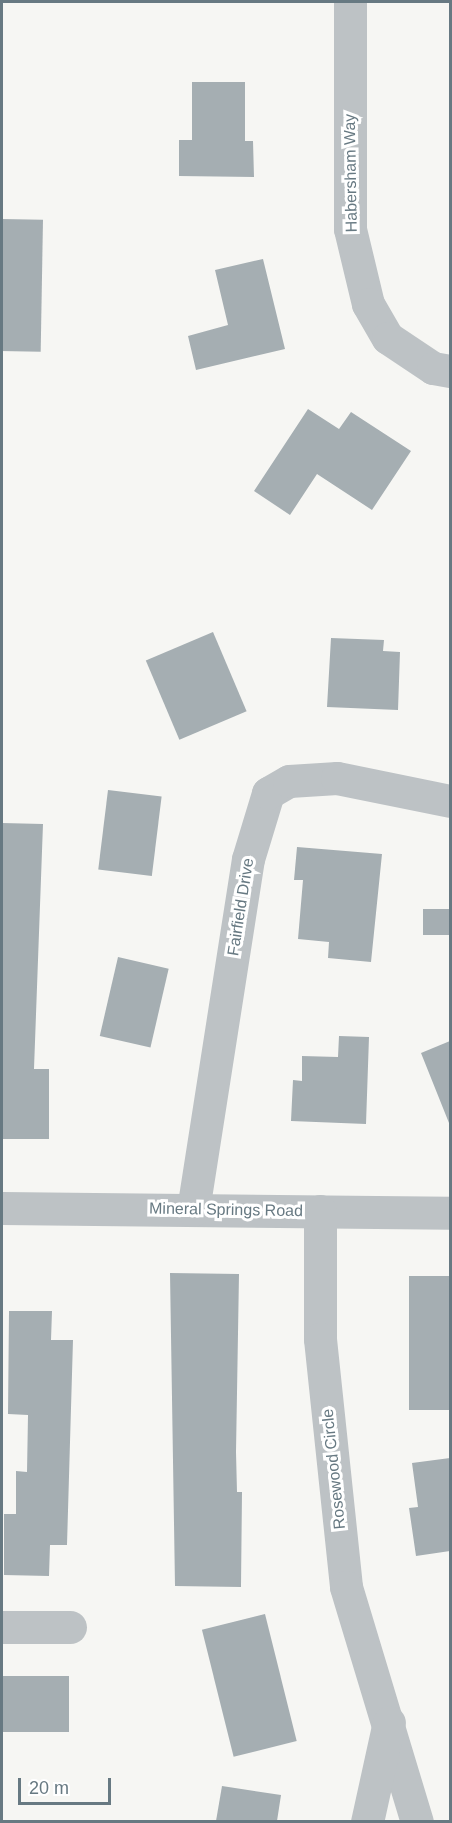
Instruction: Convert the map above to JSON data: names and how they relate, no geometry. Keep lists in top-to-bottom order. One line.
{"streets":{"street":["Habersham Way","Fairfield Drive","Mineral Springs Road","Rosewood Circle"]},"crossings":[["Fairfield Drive","Mineral Springs Road"],["Mineral Springs Road","Rosewood Circle"]],"scale_bar":"20 m"}
